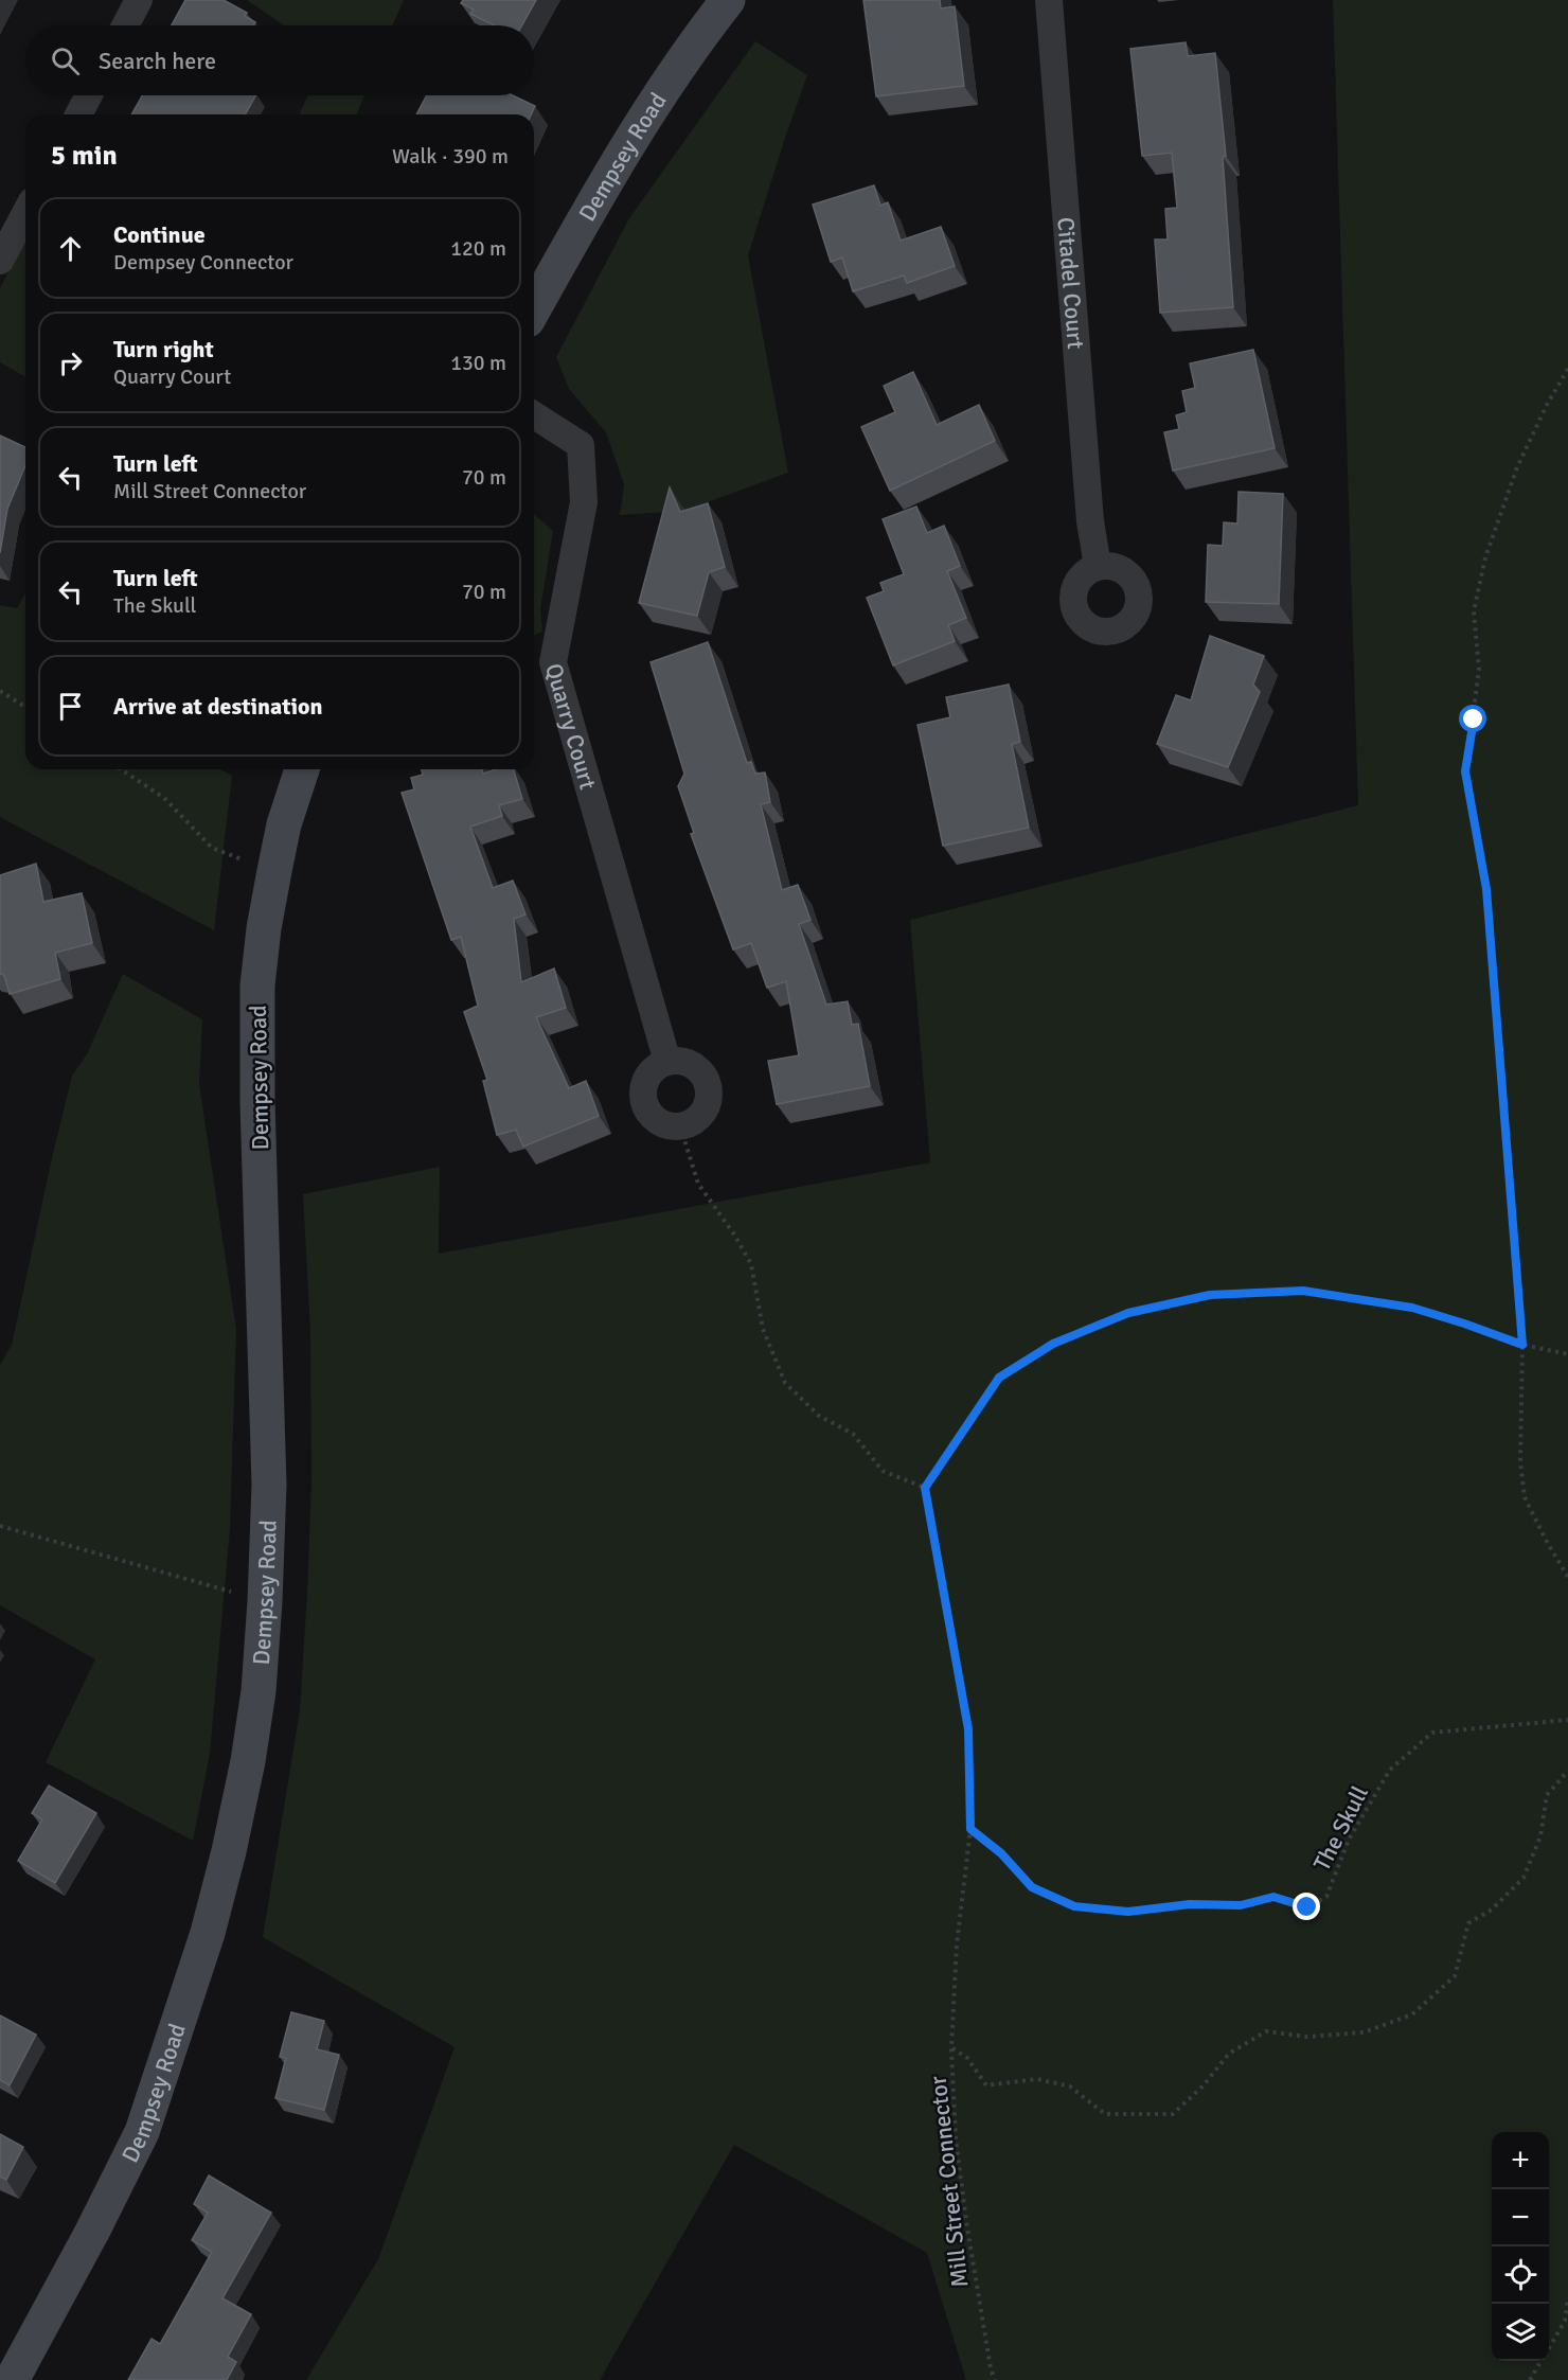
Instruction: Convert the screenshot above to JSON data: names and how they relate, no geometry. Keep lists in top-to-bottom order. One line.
{"streets":{"street":["Dempsey Road","Citadel Court","Quarry Court"],"path":["The Skull","Mill Street Connector"]},"crossings":[["The Skull","Mill Street Connector"]],"page":{"search":"Search here","heading":["5 min","Walk · 390 m"],"list":[["Continue","Dempsey Connector","120 m"],["Turn right","Quarry Court","130 m"],["Turn left","Mill Street Connector","70 m"],["Turn left","The Skull","70 m"],"Arrive at destination"],"map_buttons":["+","−"]}}
